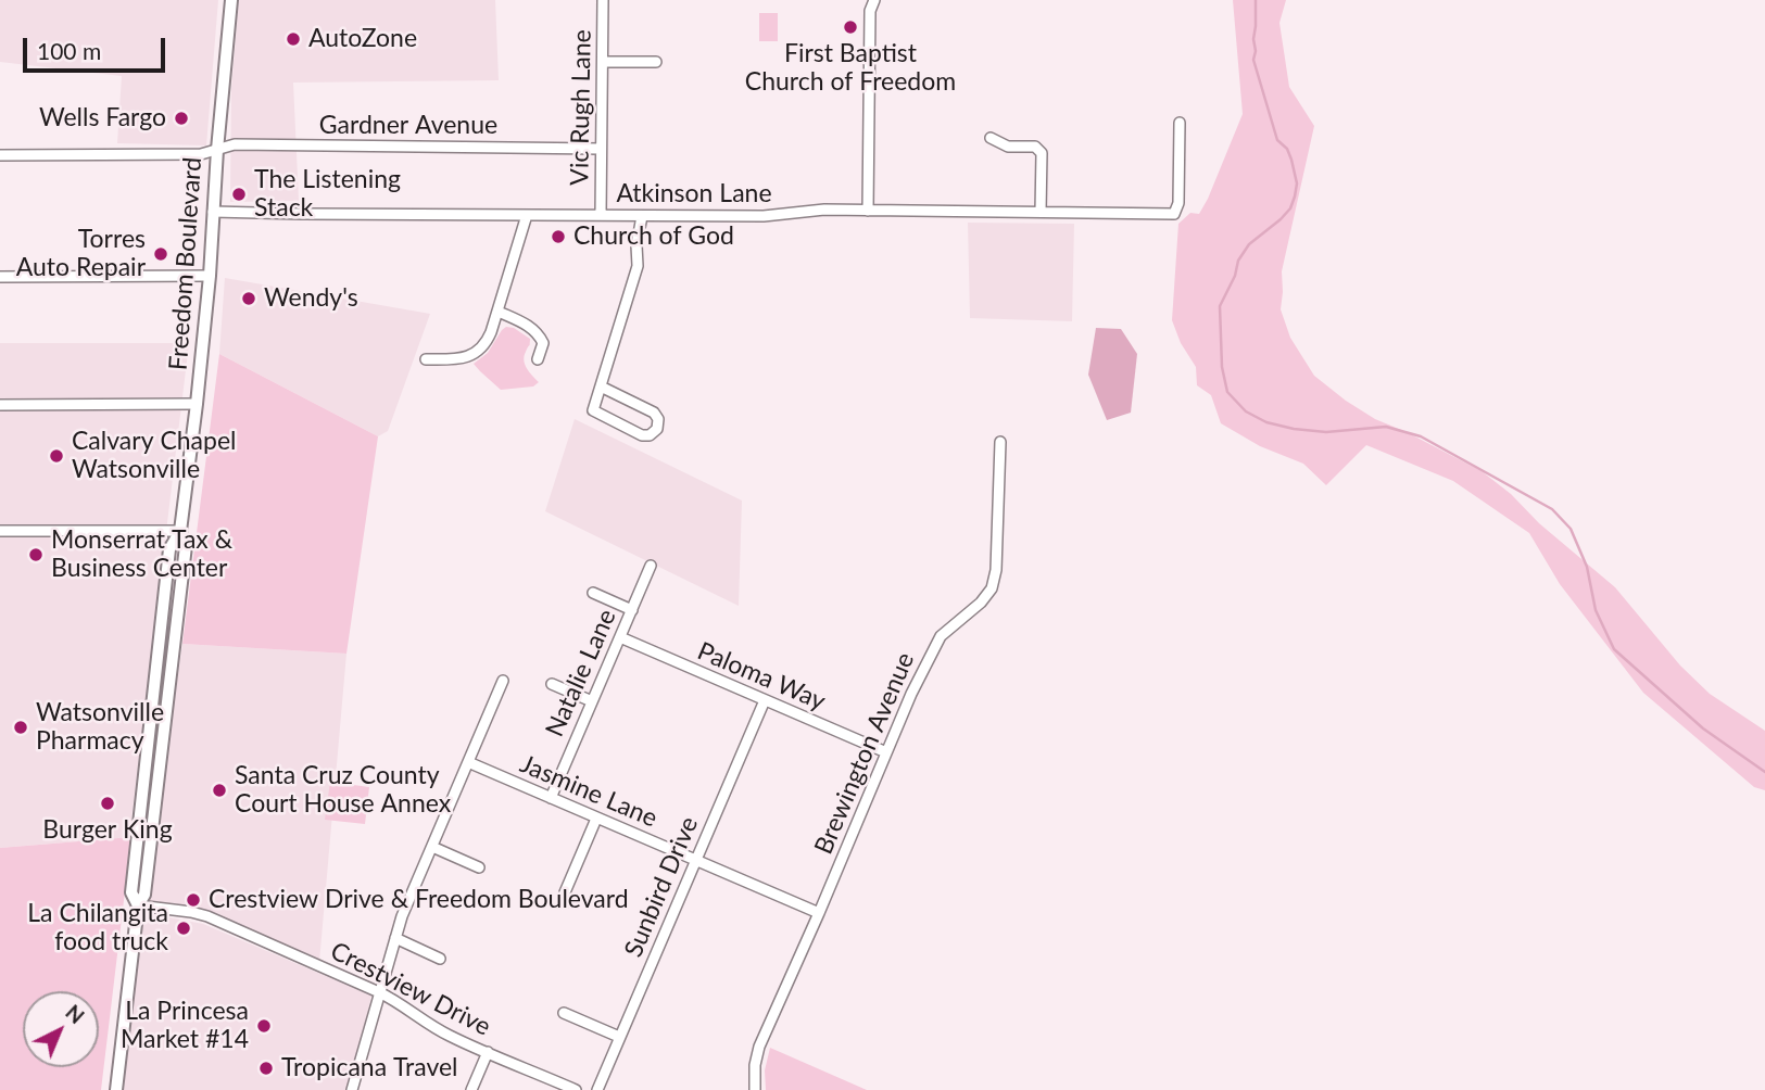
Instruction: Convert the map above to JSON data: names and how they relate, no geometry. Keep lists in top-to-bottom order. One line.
{"streets":{"main road":["Freedom Boulevard"],"street":["Vic Rugh Lane","Gardner Avenue","Atkinson Lane","Natalie Lane","Paloma Way","Brewington Avenue","Jasmine Lane","Sunbird Drive","Crestview Drive"]},"crossings":[["Vic Rugh Lane","Gardner Avenue"],["Vic Rugh Lane","Atkinson Lane"],["Gardner Avenue","Freedom Boulevard"],["Atkinson Lane","Freedom Boulevard"],["Freedom Boulevard","Crestview Drive"],["Natalie Lane","Paloma Way"],["Natalie Lane","Jasmine Lane"],["Paloma Way","Brewington Avenue"],["Paloma Way","Sunbird Drive"],["Brewington Avenue","Jasmine Lane"],["Jasmine Lane","Sunbird Drive"]],"places":["First Baptist Church of Freedom","AutoZone","Wells Fargo","The Listening Stack","Church of God","Torres Auto Repair","Wendy's","Calvary Chapel Watsonville","Monserrat Tax & Business Center","Watsonville Pharmacy","Santa Cruz County Court House Annex","Burger King","Crestview Drive & Freedom Boulevard","La Chilangita food truck","La Princesa Market #14","Tropicana Travel"],"scale_bar":"100 m","north":"top right"}
